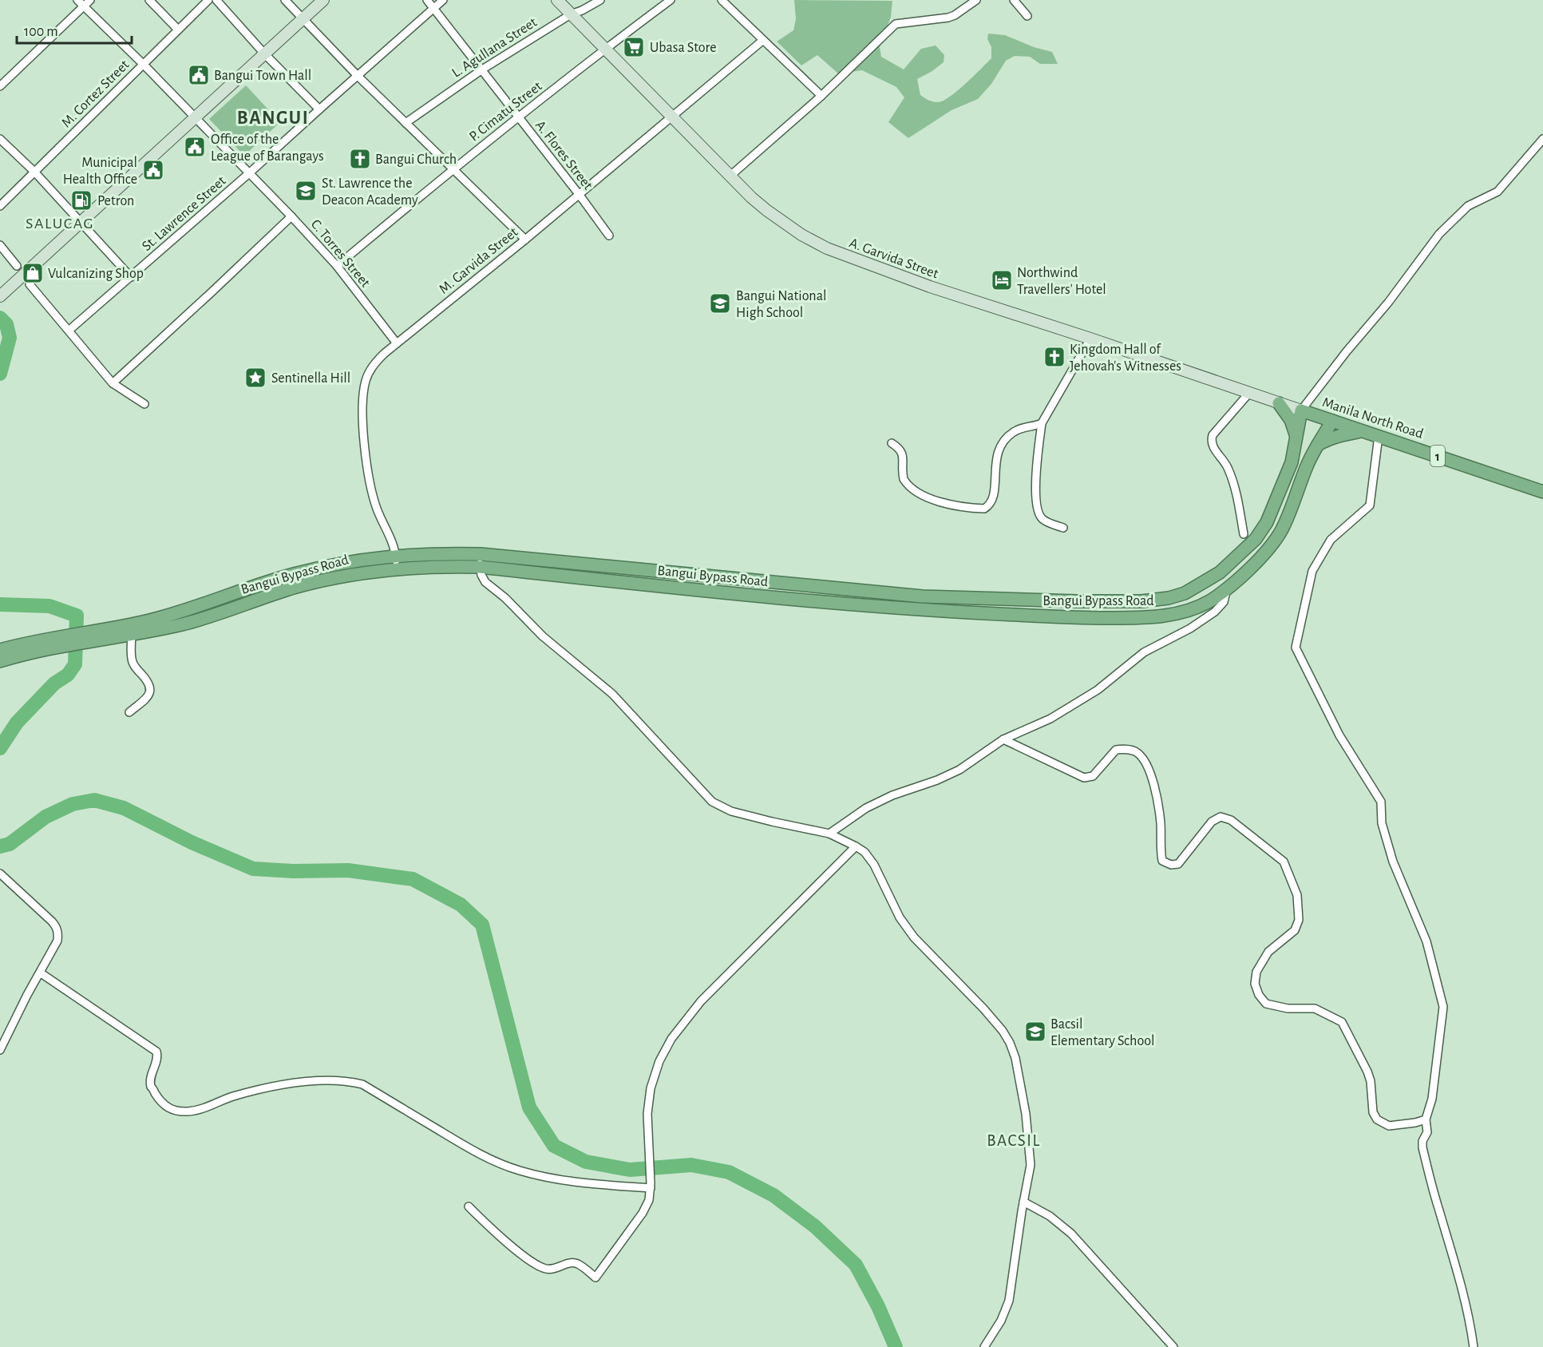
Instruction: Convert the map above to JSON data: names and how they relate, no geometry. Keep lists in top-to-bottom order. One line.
{"streets":{"highway":["Manila North Road","1","Bangui Bypass Road"],"main road":["A. Garvida Street"],"street":["L. Agullana Street","M. Cortez Street","P. Cimatu Street","A. Flores Street","St. Lawrence Street","C. Torres Street","M. Garvida Street"]},"crossings":[["L. Agullana Street","A. Flores Street"],["L. Agullana Street","A. Garvida Street"],["M. Cortez Street","C. Torres Street"],["P. Cimatu Street","A. Flores Street"],["P. Cimatu Street","C. Torres Street"],["P. Cimatu Street","A. Garvida Street"],["A. Flores Street","St. Lawrence Street"],["A. Flores Street","M. Garvida Street"],["St. Lawrence Street","C. Torres Street"],["C. Torres Street","M. Garvida Street"],["A. Garvida Street","M. Garvida Street"],["A. Garvida Street","Manila North Road"],["A. Garvida Street","Bangui Bypass Road"],["M. Garvida Street","Bangui Bypass Road"],["Manila North Road","Bangui Bypass Road"]],"districts":["BANGUI","SALUCAG","BACSIL"],"places":{"supermarket":["Ubasa Store"],"public building":["Bangui Town Hall","Office of the League of Barangays","Municipal Health Office"],"church":["Bangui Church","Kingdom Hall of Jehovah's Witnesses"],"school or university":["St. Lawrence the Deacon Academy","Bangui National High School","Bacsil Elementary School"],"fuel station":["Petron"],"shop":["Vulcanizing Shop"],"hotel":["Northwind Travellers' Hotel"],"place":["Sentinella Hill"]},"scale_bar":"100 m"}
